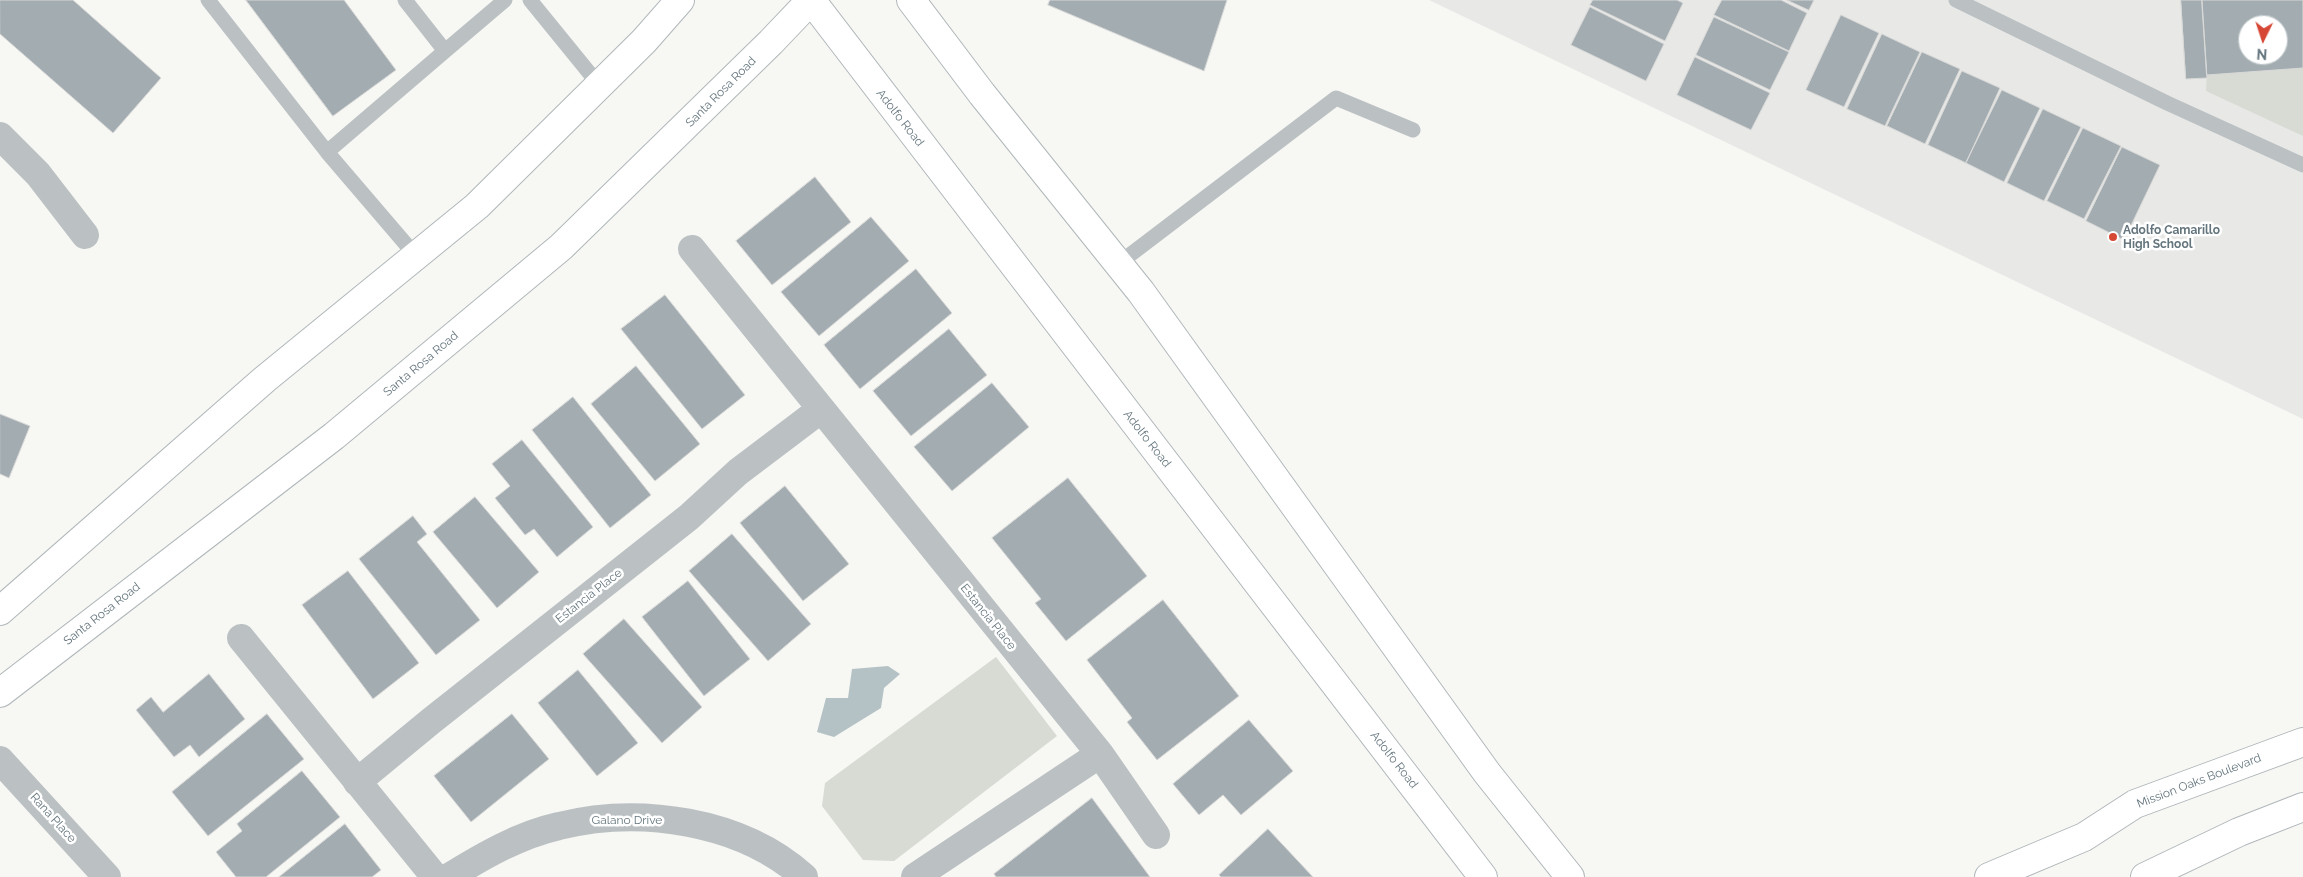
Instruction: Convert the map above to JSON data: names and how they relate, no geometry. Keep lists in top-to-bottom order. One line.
{"streets":{"main road":["Santa Rosa Road","Adolfo Road","Mission Oaks Boulevard"],"street":["Estancia Place","Rana Place","Galano Drive"]},"crossings":[["Santa Rosa Road","Adolfo Road"]],"places":["Adolfo Camarillo High School"],"north":"bottom"}
